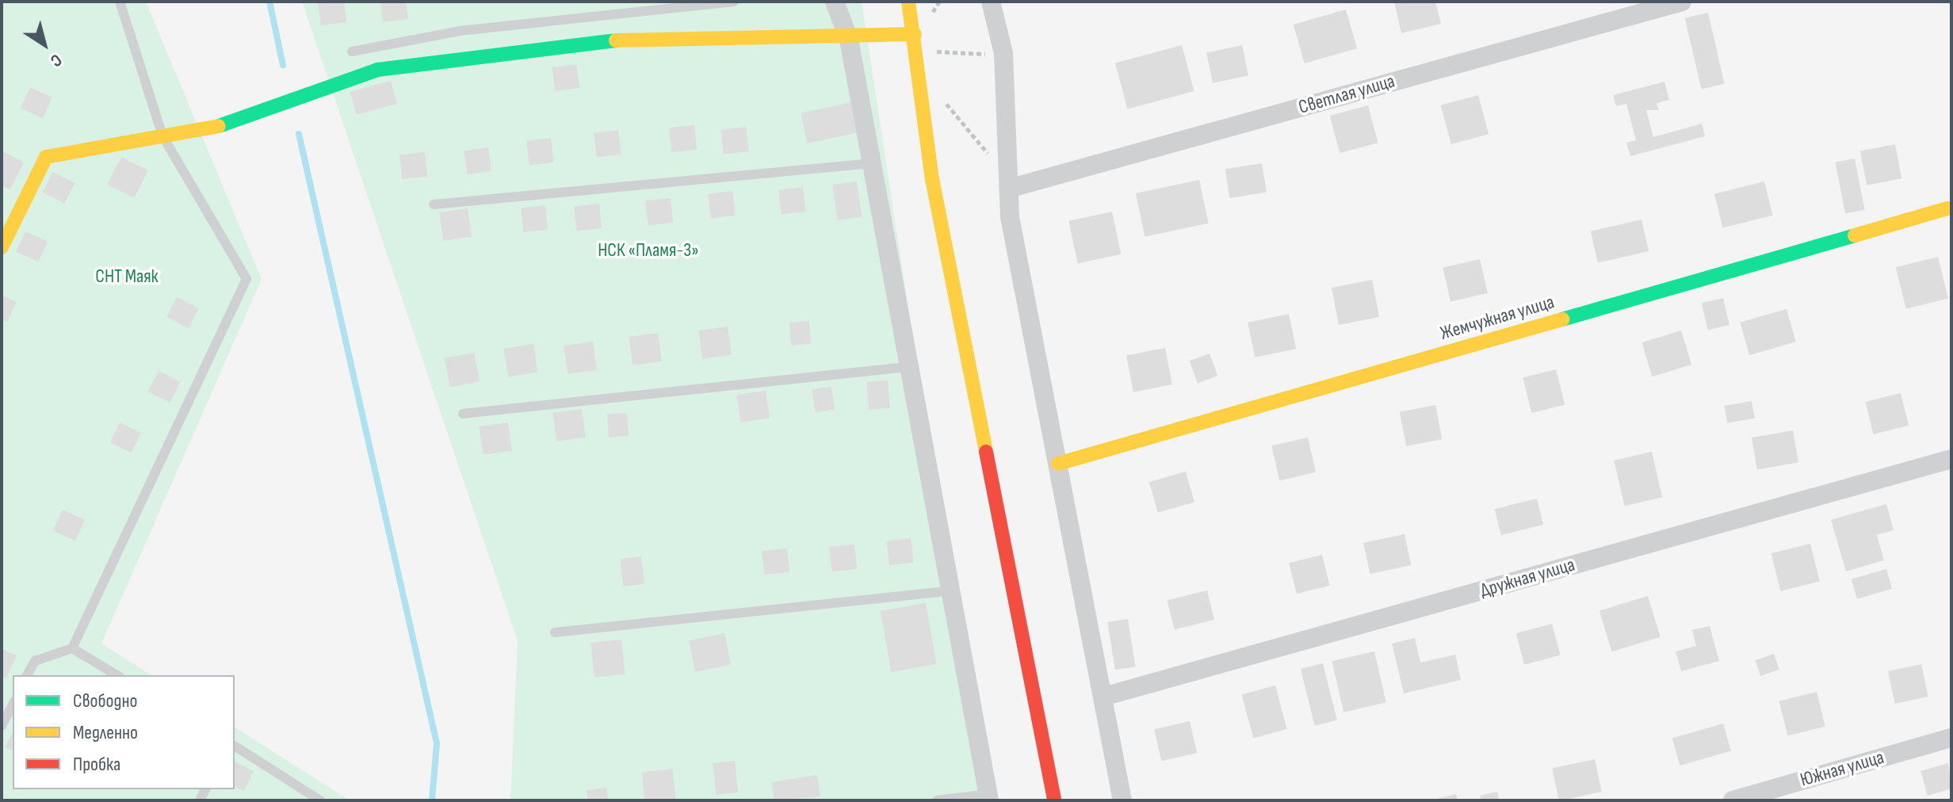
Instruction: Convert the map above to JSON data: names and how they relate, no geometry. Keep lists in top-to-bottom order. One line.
{"streets":{"street":["Светлая улица","Жемчужная улица","Дружная улица","Южная улица"]},"parks":["НСК «Пламя-3»","СНТ Маяк"],"legend":["Свободно","Медленно","Пробка"],"north":"bottom right"}
